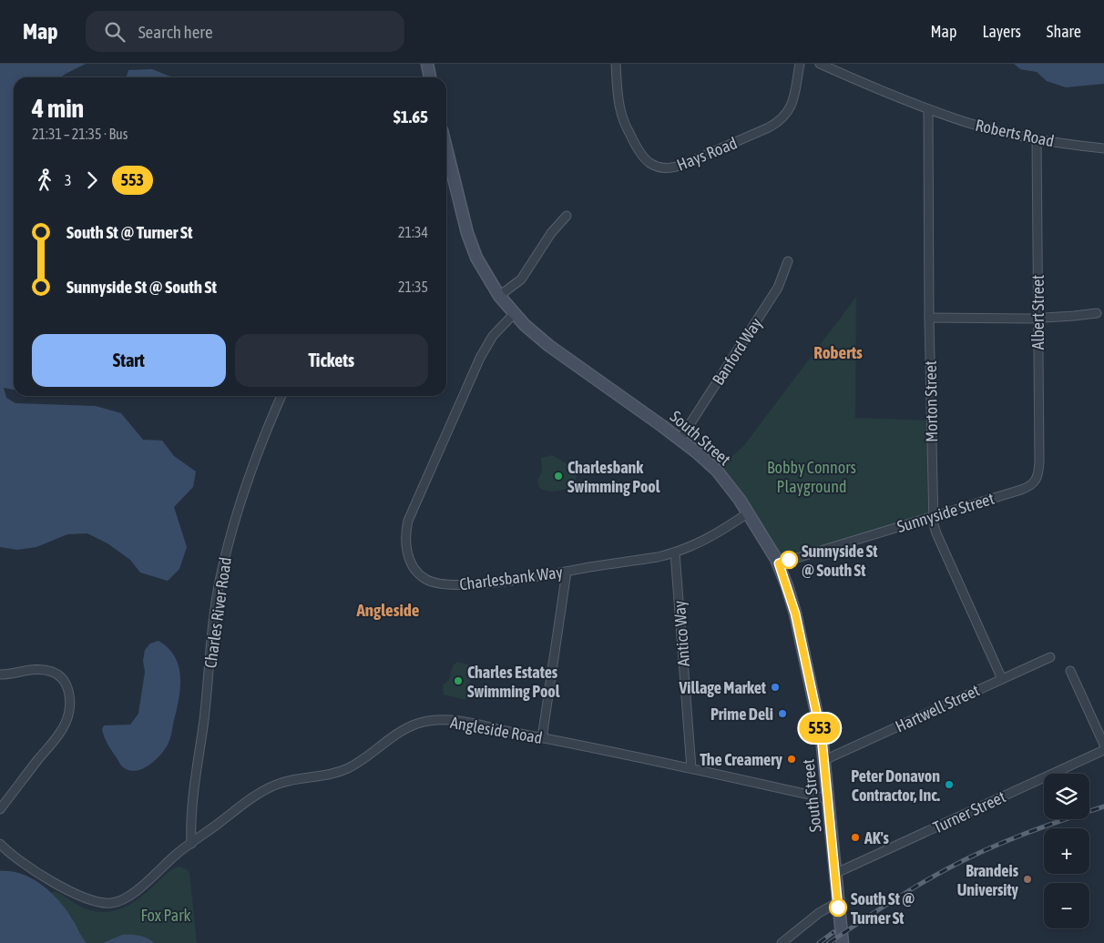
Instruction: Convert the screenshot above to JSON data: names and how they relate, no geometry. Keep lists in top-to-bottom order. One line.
{"streets":{"main road":["South Street"],"street":["Roberts Road","Hays Road","Albert Street","Banford Way","Morton Street","Sunnyside Street","Charlesbank Way","Charles River Road","Antico Way","Hartwell Street","Angleside Road","Turner Street"]},"crossings":[["Roberts Road","Albert Street"],["Roberts Road","Morton Street"],["Albert Street","Sunnyside Street"],["Banford Way","South Street"],["Morton Street","Sunnyside Street"],["Morton Street","Hartwell Street"],["South Street","Sunnyside Street"],["South Street","Charlesbank Way"],["South Street","Hartwell Street"],["South Street","Angleside Road"],["South Street","Turner Street"],["Charlesbank Way","Antico Way"],["Charles River Road","Angleside Road"],["Antico Way","Angleside Road"]],"districts":["Roberts","Angleside"],"parks":["Bobby Connors Playground","Fox Park"],"places":["Charlesbank Swimming Pool","Sunnyside St @ South St","Charles Estates Swimming Pool","Village Market","Prime Deli","The Creamery","Peter Donavon Contractor, Inc.","AK's","Brandeis University","South St @ Turner St"],"lines":["bus line 553"],"page":{"header":"Map","search":"Search here","nav":["Map","Layers","Share"],"on_map":"553","heading":["4 min","21:31 – 21:35 · Bus","$1.65"],"legs":["3","553"],"list":[{"name":"South St @ Turner St","value":"21:34"},{"name":"Sunnyside St @ South St","value":"21:35"}],"buttons":["Start","Tickets"],"map_buttons":["+","−"]}}
